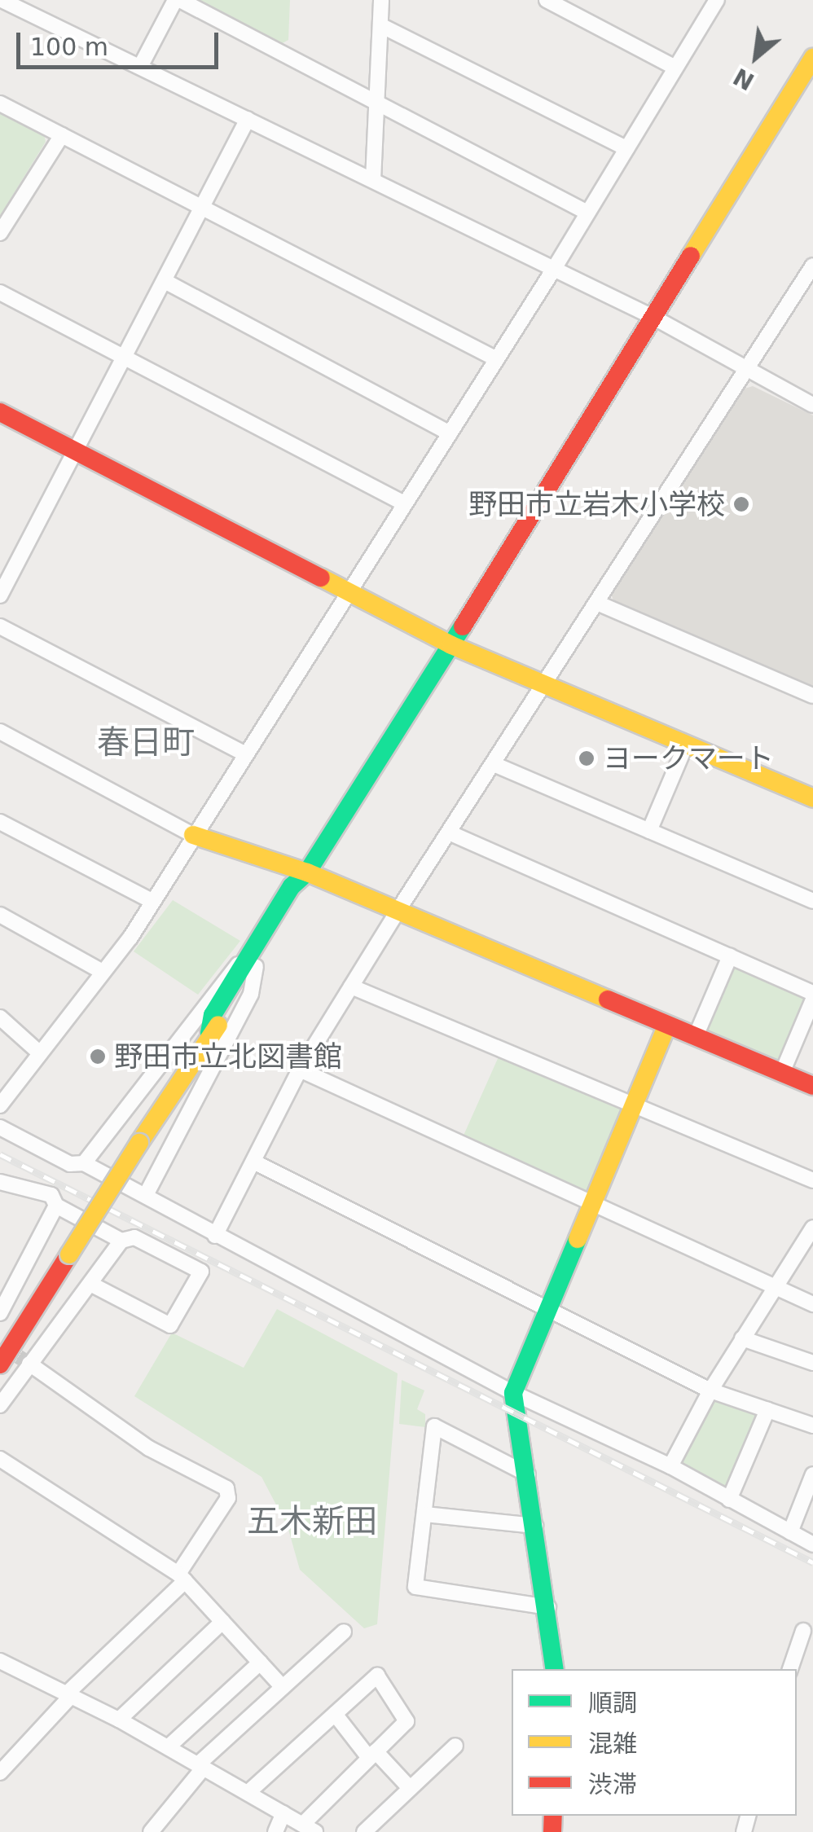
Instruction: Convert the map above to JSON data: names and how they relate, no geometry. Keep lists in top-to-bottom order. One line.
{"districts":["春日町","五木新田"],"places":["野田市立岩木小学校","ヨークマート","野田市立北図書館"],"legend":["順調","混雑","渋滞"],"scale_bar":"100 m","north":"bottom left"}
